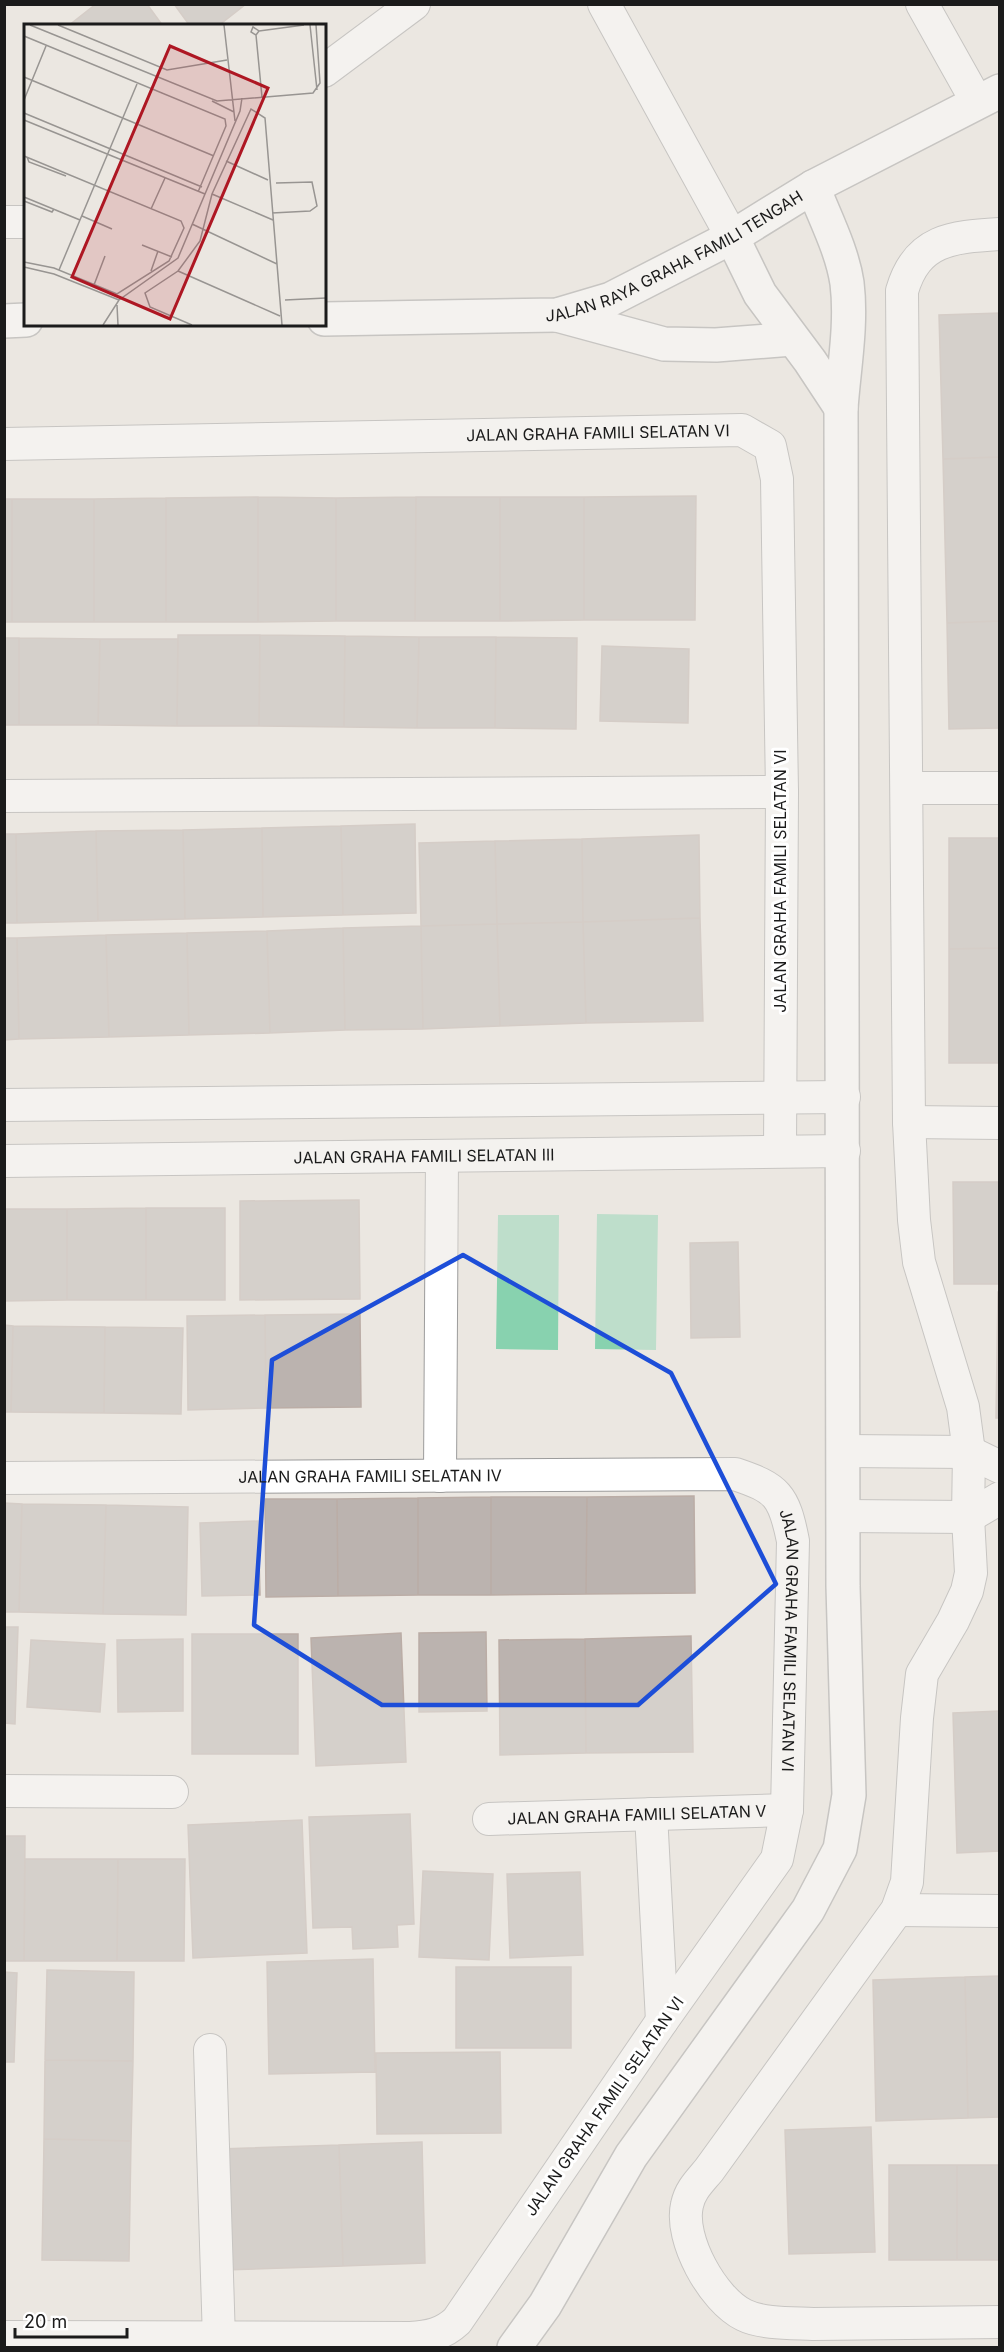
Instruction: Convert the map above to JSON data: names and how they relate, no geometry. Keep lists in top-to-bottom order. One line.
{"streets":{"street":["JALAN RAYA GRAHA FAMILI TENGAH","JALAN GRAHA FAMILI SELATAN VI","JALAN GRAHA FAMILI SELATAN III","JALAN GRAHA FAMILI SELATAN IV","JALAN GRAHA FAMILI SELATAN V"]},"crossings":[["JALAN GRAHA FAMILI SELATAN VI","JALAN GRAHA FAMILI SELATAN III"],["JALAN GRAHA FAMILI SELATAN VI","JALAN GRAHA FAMILI SELATAN IV"],["JALAN GRAHA FAMILI SELATAN VI","JALAN GRAHA FAMILI SELATAN V"]],"scale_bar":"20 m"}
